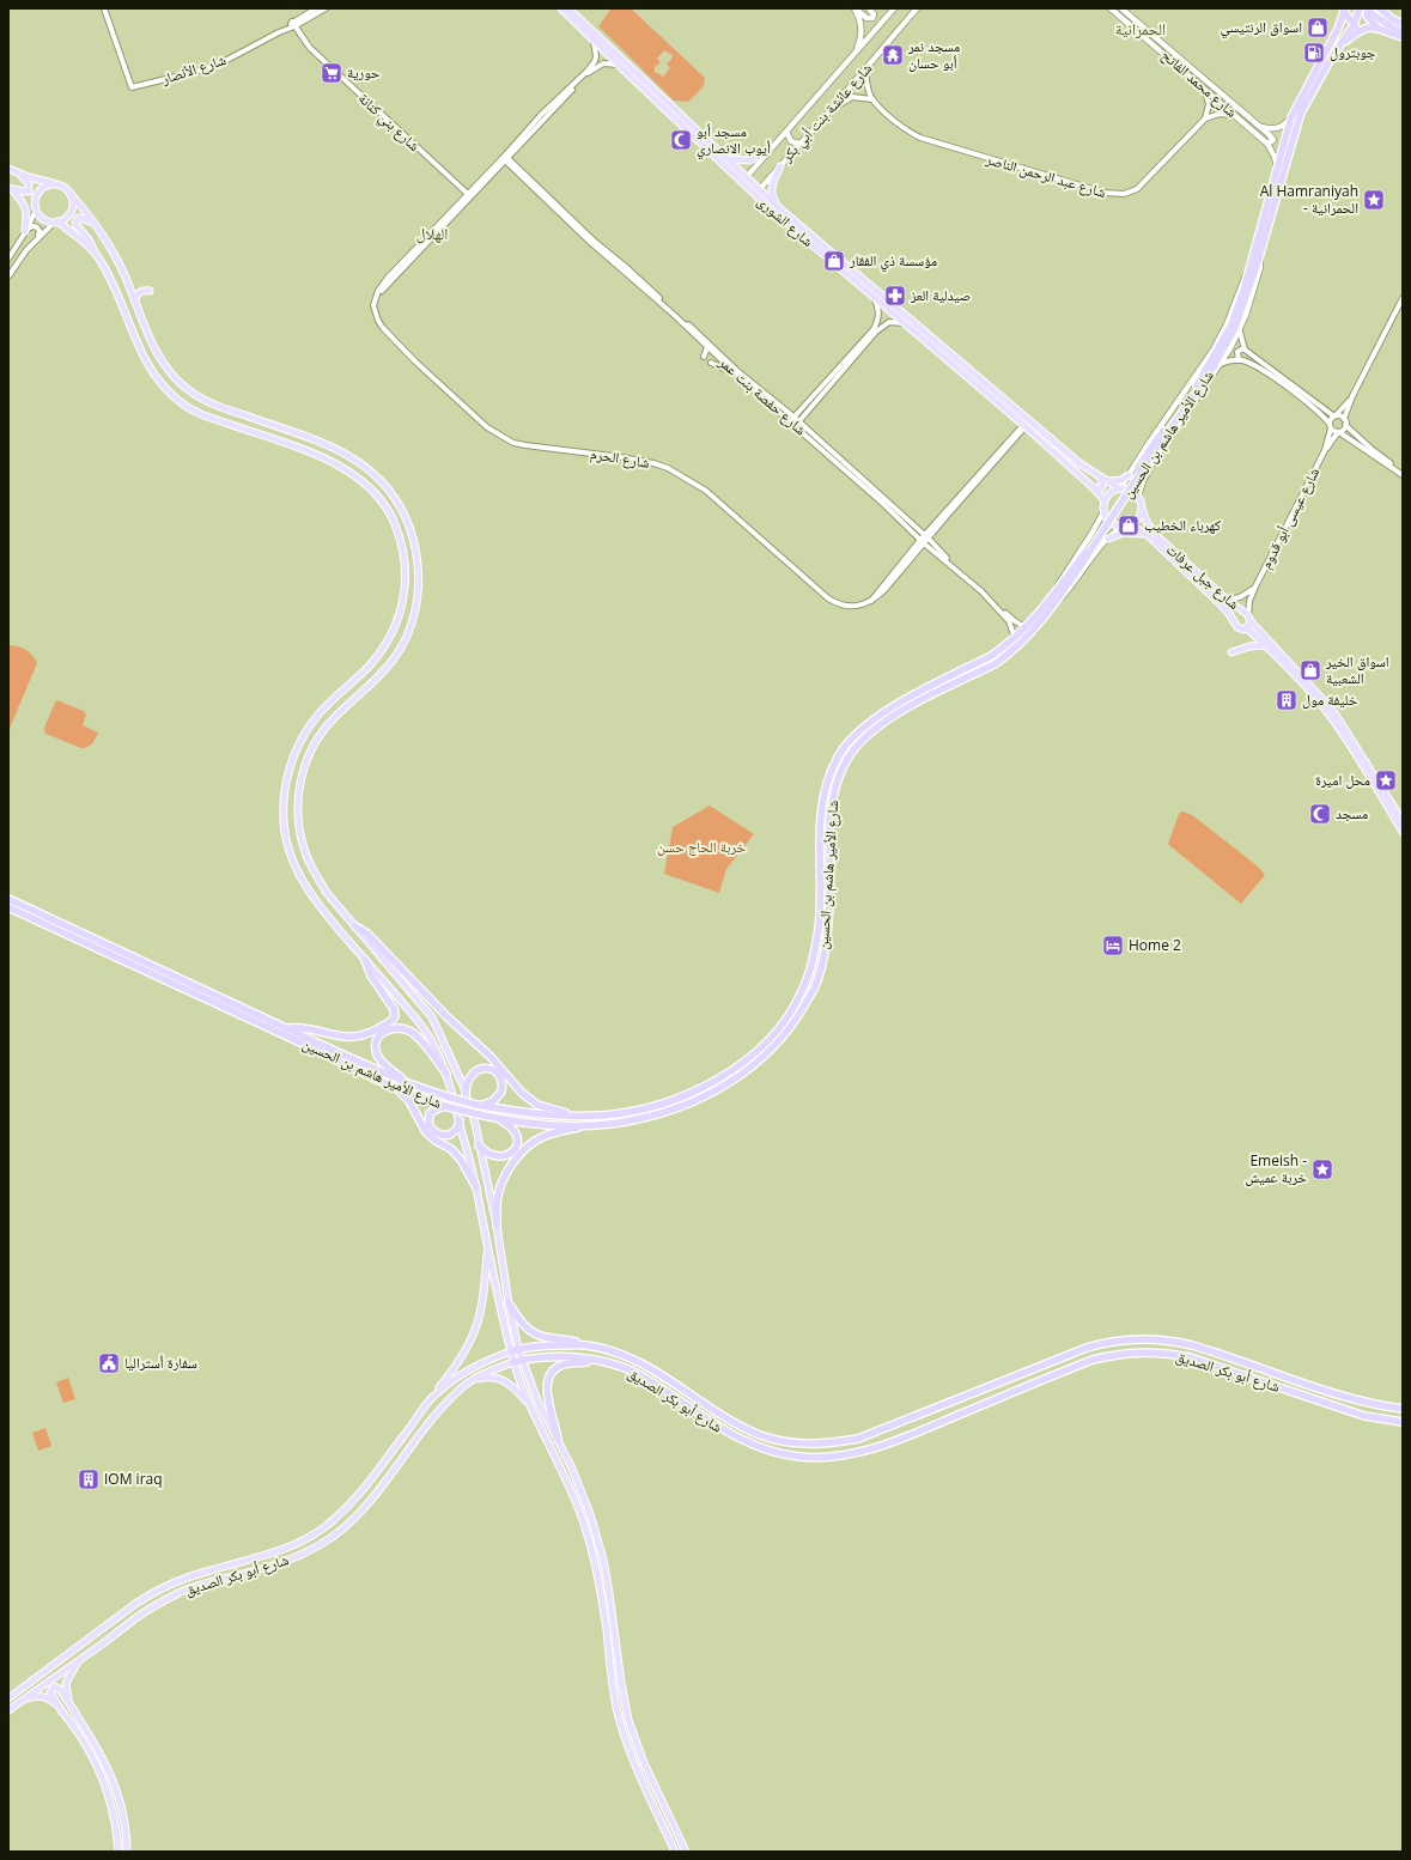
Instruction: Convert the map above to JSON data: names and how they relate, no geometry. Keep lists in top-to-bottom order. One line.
{"streets":{"highway":["شارع الأمير هاشم بن الحسين","شارع أبو بكر الصديق"],"main road":["شارع محمد الفاتح","شارع عائشة بنت أبي بكر","شارع الشورى","شارع جبل عرفات"],"street":["شارع الأنصار","شارع بني كنانة","شارع عبد الرحمن الناصر","شارع حفصة بنت عمر","شارع الحرم","شارع عيسى أبو قدوم"]},"crossings":[["شارع الأنصار","شارع بني كنانة"],["شارع محمد الفاتح","شارع الأمير هاشم بن الحسين"],["شارع عائشة بنت أبي بكر","شارع الشورى"],["شارع بني كنانة","شارع الحرم"],["شارع الشورى","شارع الأمير هاشم بن الحسين"],["شارع الشورى","شارع الحرم"],["شارع الشورى","شارع جبل عرفات"],["شارع حفصة بنت عمر","شارع الأمير هاشم بن الحسين"],["شارع حفصة بنت عمر","شارع الحرم"],["شارع الأمير هاشم بن الحسين","شارع جبل عرفات"],["شارع عيسى أبو قدوم","شارع جبل عرفات"]],"districts":["الحمرانية","الهلال"],"parks":["خربة الحاج حسن"],"places":{"shop":["اسواق الرنتيسي","مؤسسة ذي الفقار","كهرباء الخطيب","اسواق الخير الشعبية"],"fuel station":["جوبترول"],"temple":["مسجد نمر أبو حسان"],"supermarket":["حورية"],"mosque":["مسجد أبو أيوب الانصاري","مسجد"],"place":["Al Hamraniyah - الحمرانية","محل اميرة","Emeish - خربة عميش"],"pharmacy":["صيدلية العز"],"building":["خليفة مول","IOM iraq"],"hotel":["Home 2"],"public building":["سفارة أستراليا"]}}
